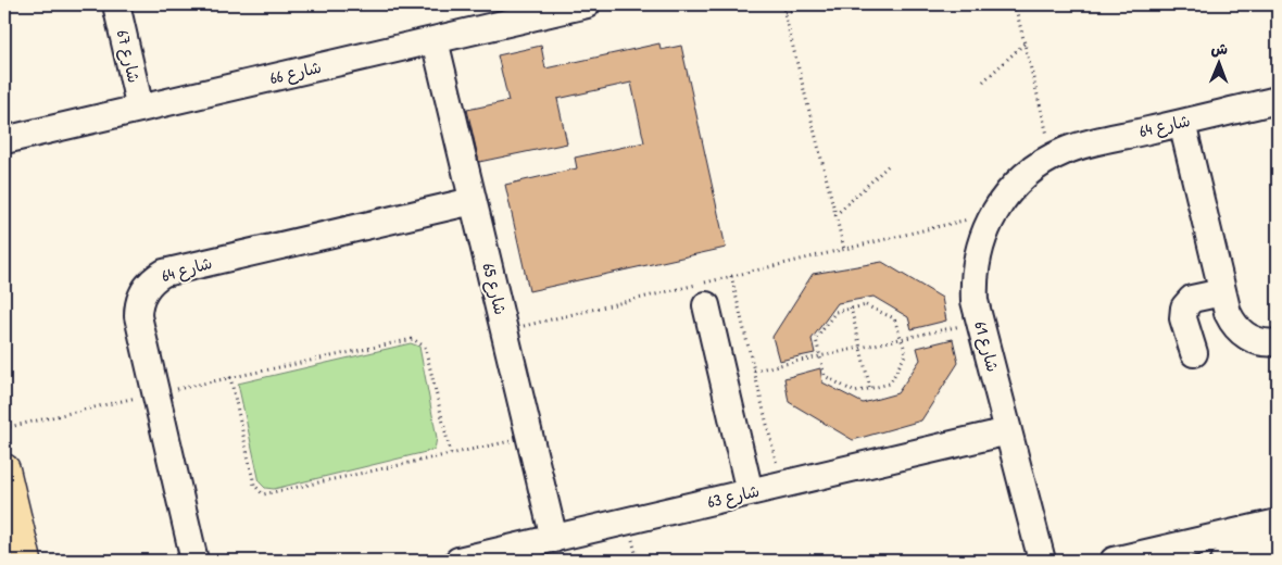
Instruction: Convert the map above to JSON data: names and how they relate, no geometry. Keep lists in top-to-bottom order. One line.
{"streets":{"street":["شارع 67","شارع 66","شارع 64","شارع 65","شارع 61","شارع 63"]},"crossings":[["شارع 67","شارع 66"],["شارع 66","شارع 65"],["شارع 64","شارع 65"],["شارع 64","شارع 61"],["شارع 65","شارع 63"],["شارع 61","شارع 63"]],"north":"top"}
